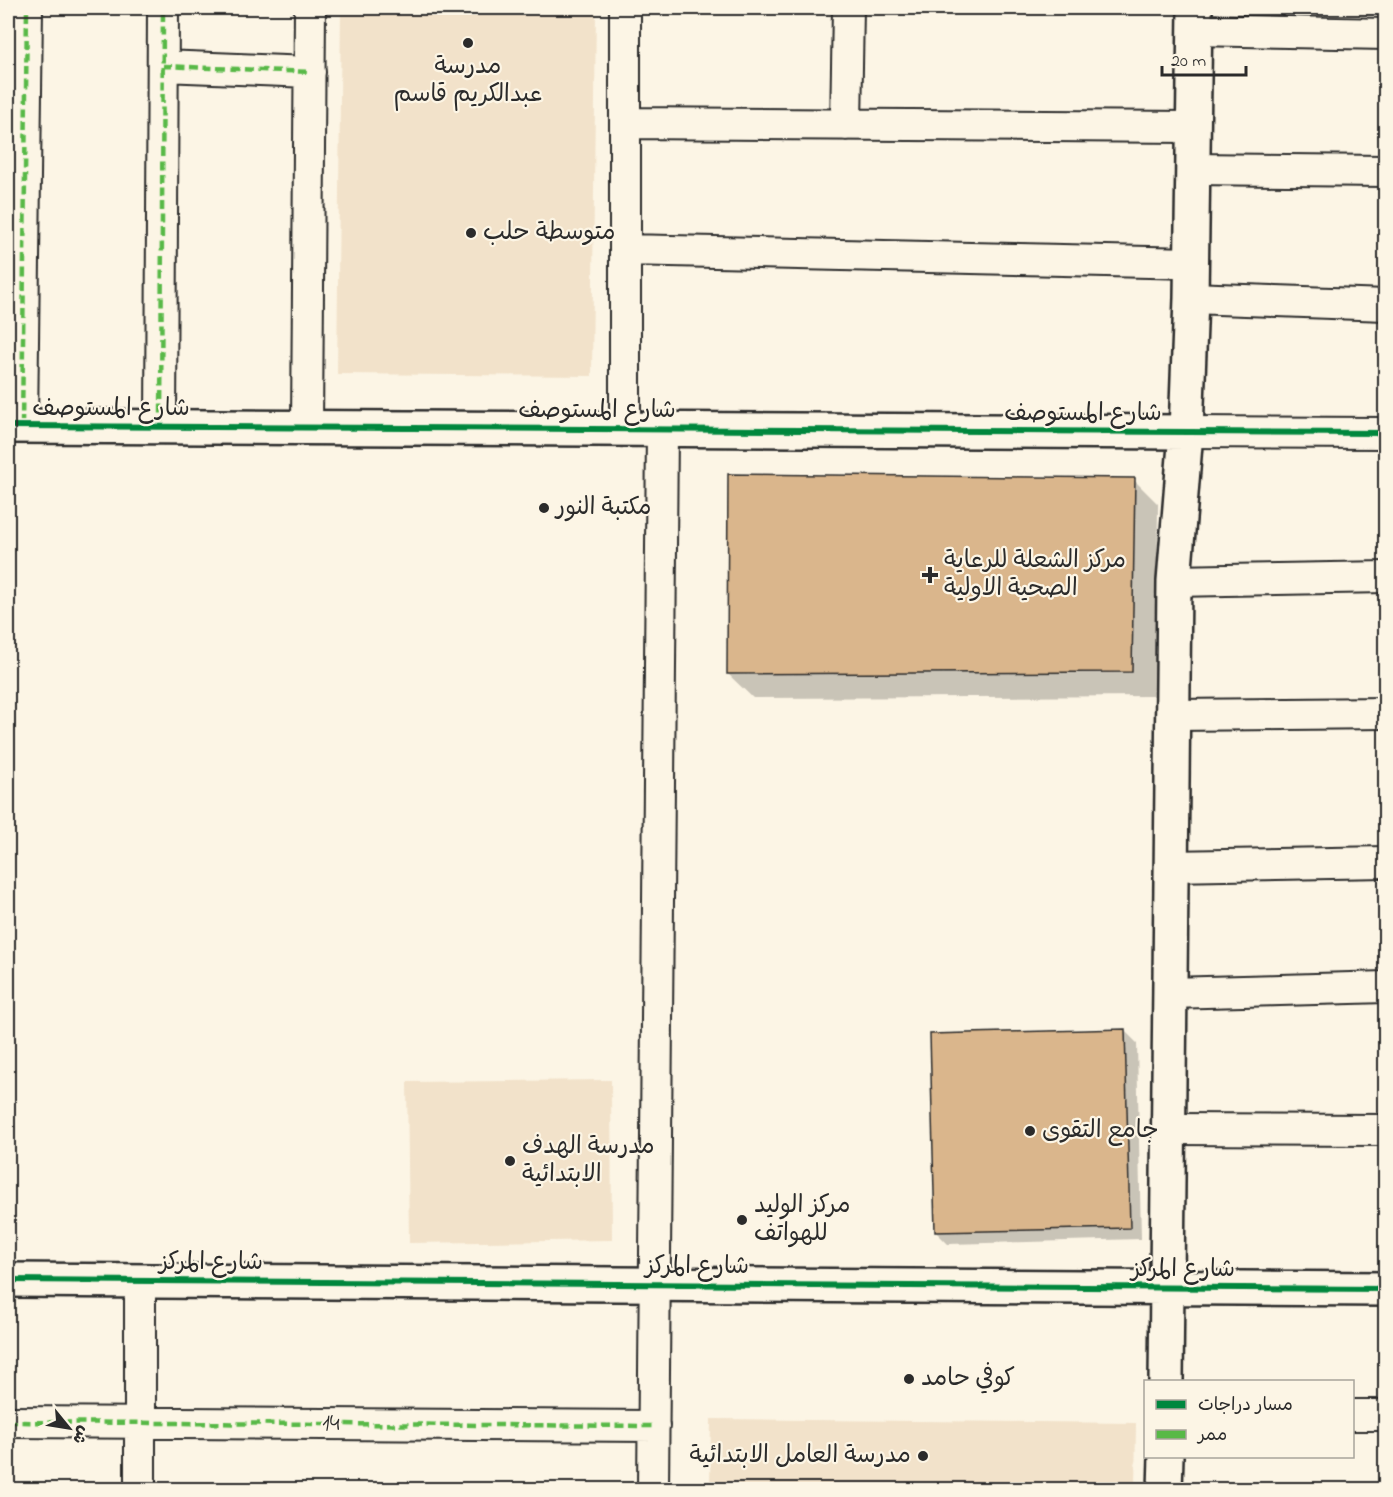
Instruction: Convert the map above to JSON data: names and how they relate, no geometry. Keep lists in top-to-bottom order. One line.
{"streets":{"street":["شارع المستوصف","شارع المركز","14"]},"places":{"other":["مدرسة عبدالكريم قاسم","متوسطة حلب","مكتبة النور","جامع التقوى","مدرسة الهدف الابتدائية","مركز الوليد للهواتف","كوفي حامد","مدرسة العامل الابتدائية"],"health":["مركز الشعلة للرعاية الصحية الاولية"]},"legend":["مسار دراجات","ممر"],"scale_bar":"20 m","north":"bottom right"}
